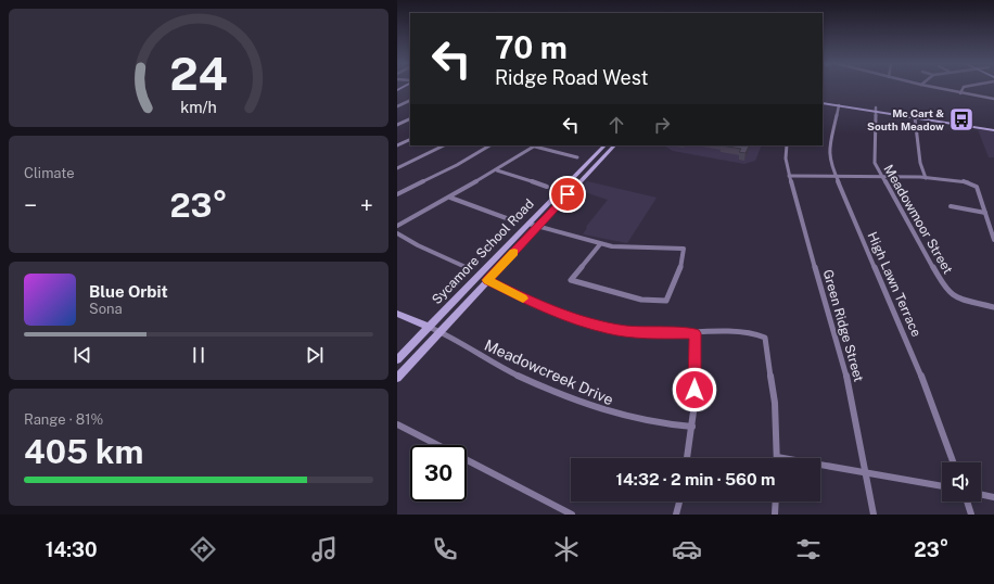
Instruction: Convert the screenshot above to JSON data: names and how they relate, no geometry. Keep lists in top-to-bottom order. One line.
{"streets":{"main road":["Sycamore School Road"],"street":["Meadowmoor Street","High Lawn Terrace","Green Ridge Street","Meadowcreek Drive"]},"crossings":[["Sycamore School Road","Meadowcreek Drive"]],"places":{"bus stop":["Mc Cart & South Meadow"]},"page":{"turn":["70 m","Ridge Road West"],"tile":["Climate",["Range · 81%","405 km"]],"heat":["−","23°","+"],"song":["Blue Orbit","Sona"],"limit":"30","trip":"14:32 · 2 min · 560 m","tabs":["14:30","23°"],"gauge":["24","km/h"]}}
